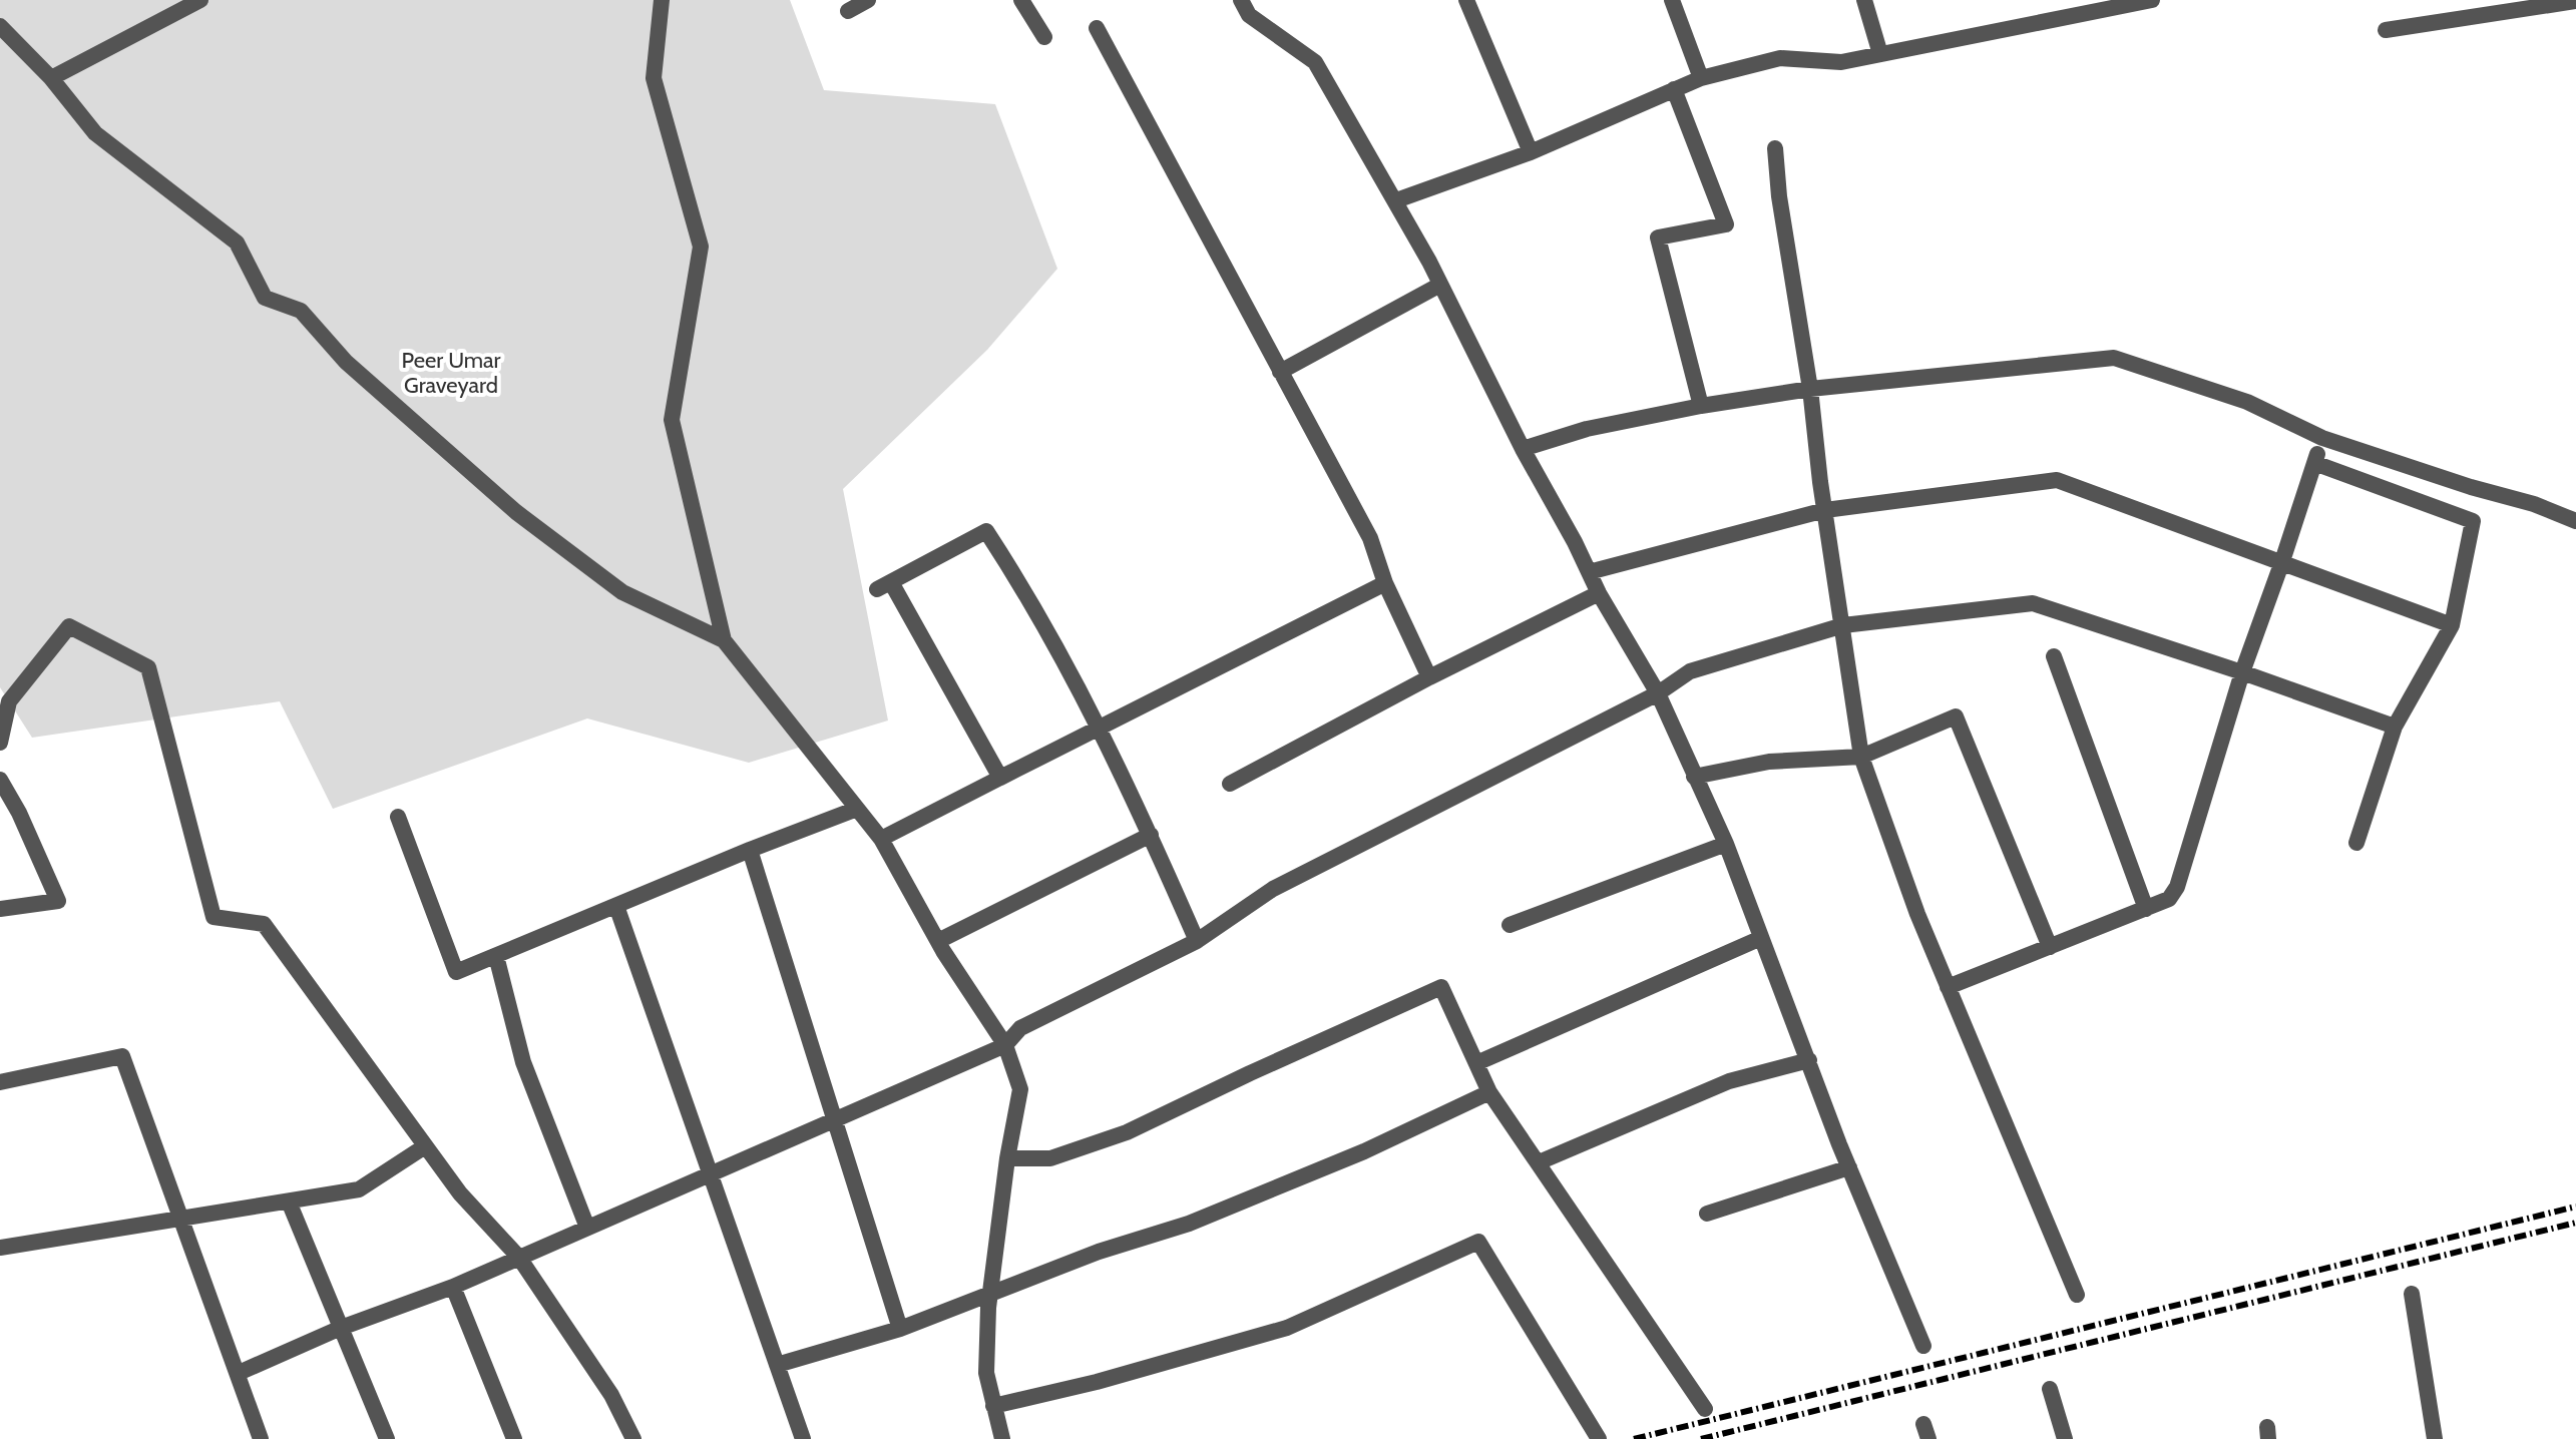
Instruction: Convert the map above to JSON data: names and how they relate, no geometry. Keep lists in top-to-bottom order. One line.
{"parks":["Peer Umar Graveyard"]}
